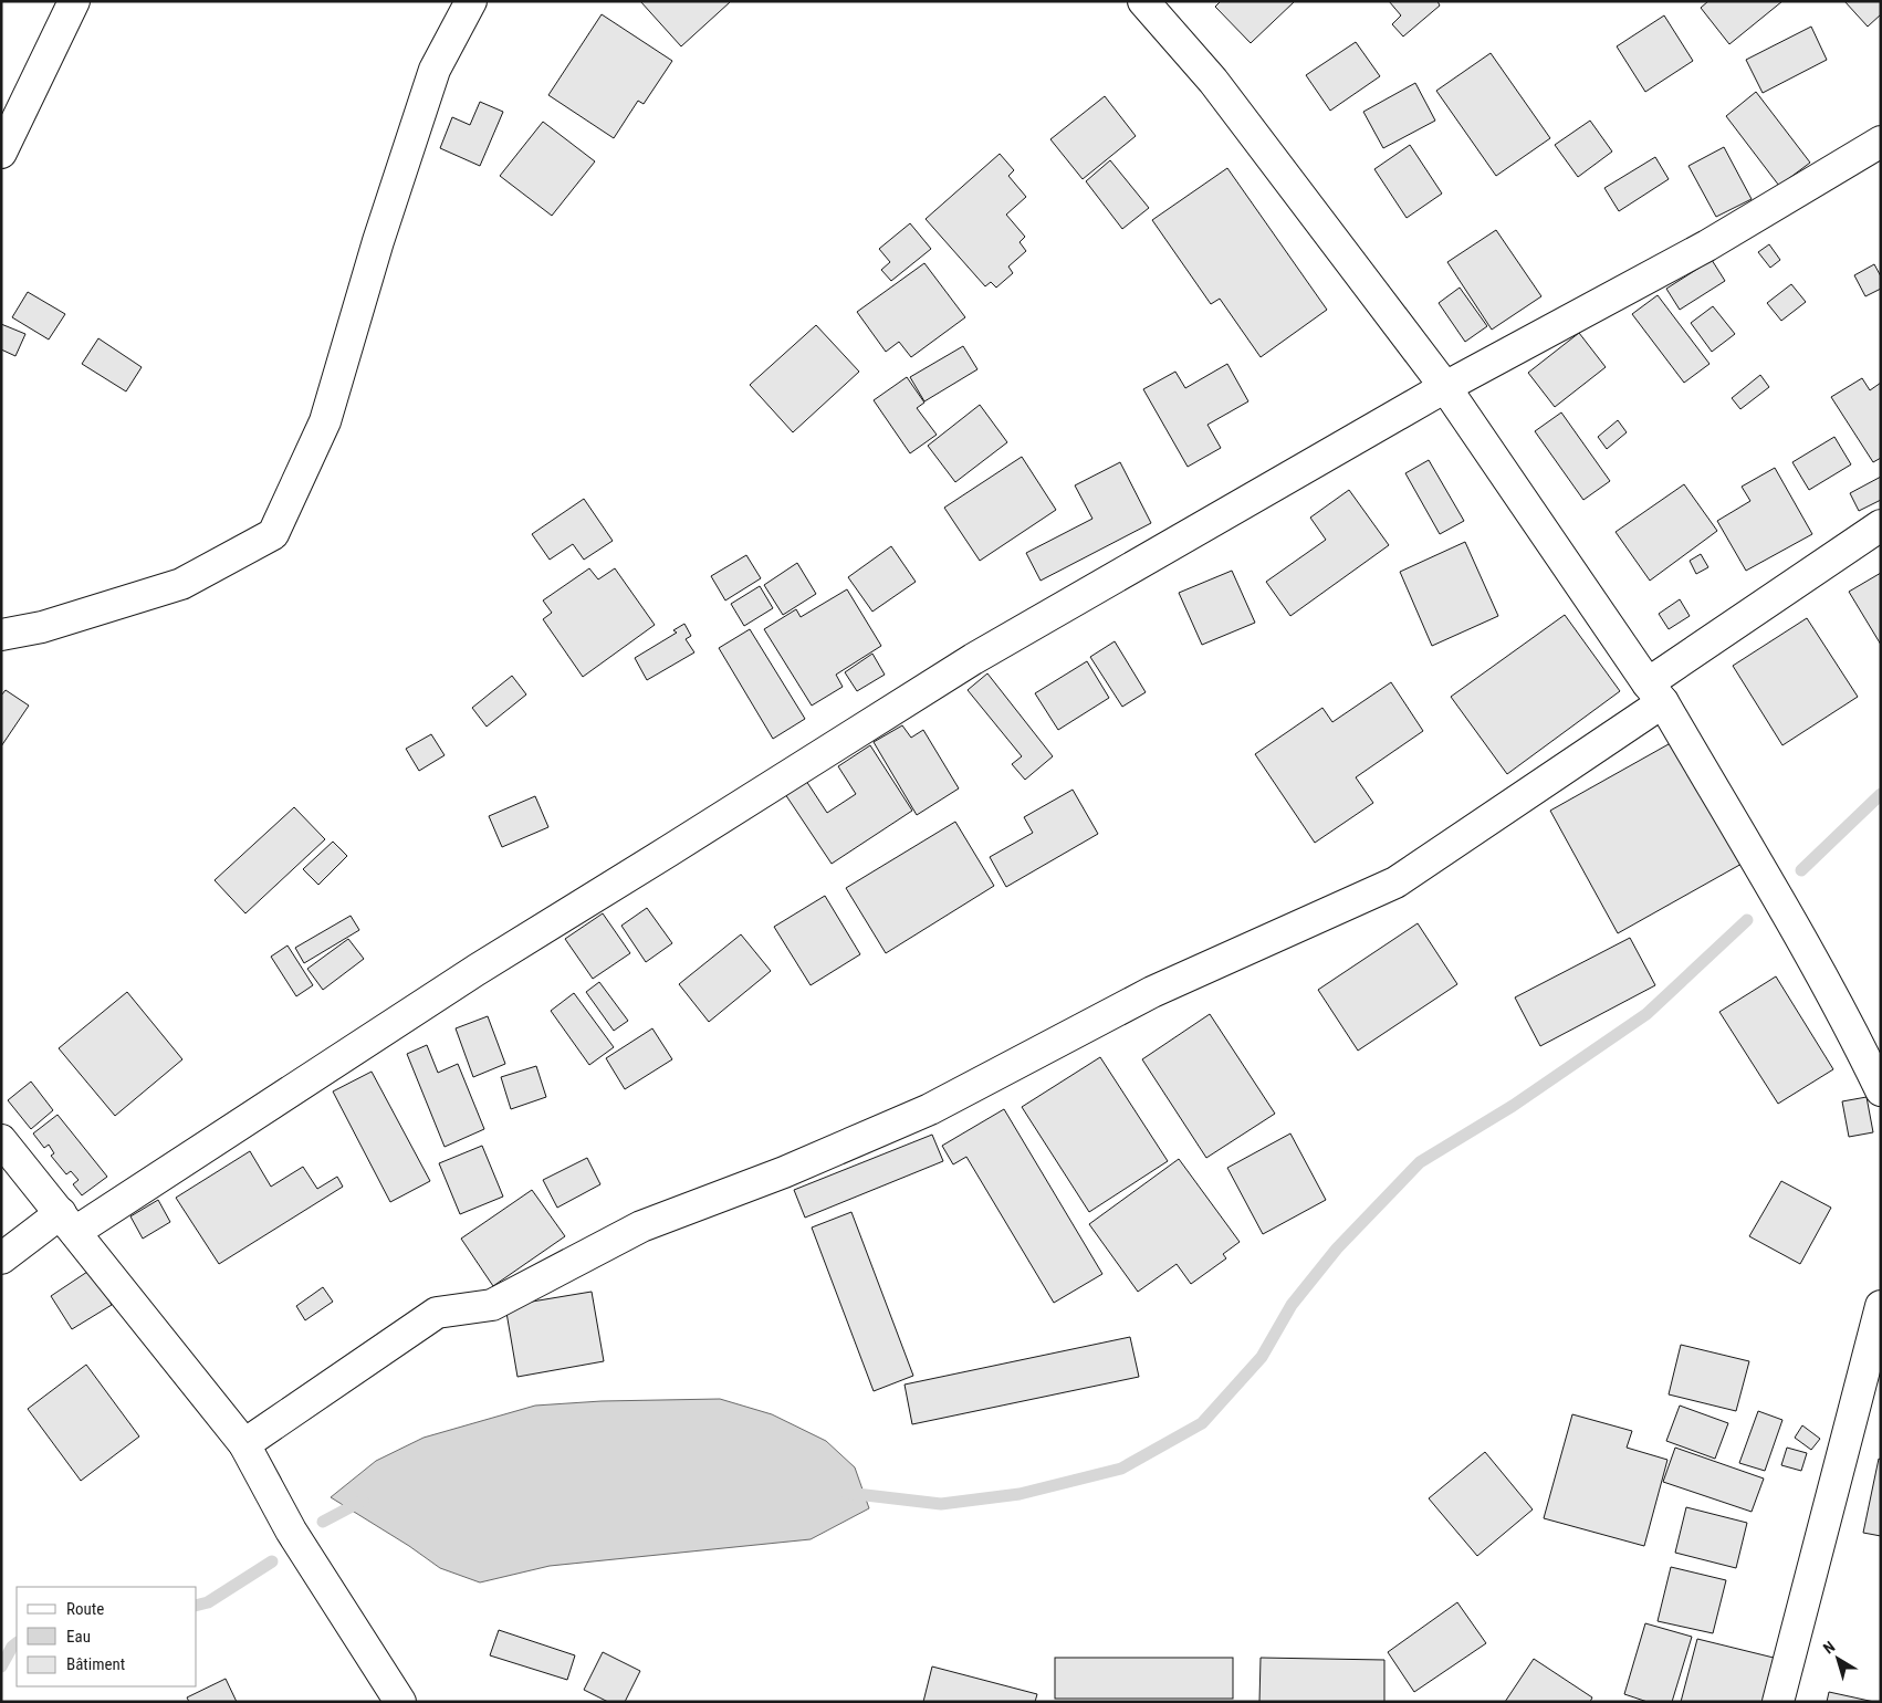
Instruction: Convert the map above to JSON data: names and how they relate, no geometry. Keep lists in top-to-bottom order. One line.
{"legend":["Route","Eau","Bâtiment"],"north":"top left"}
